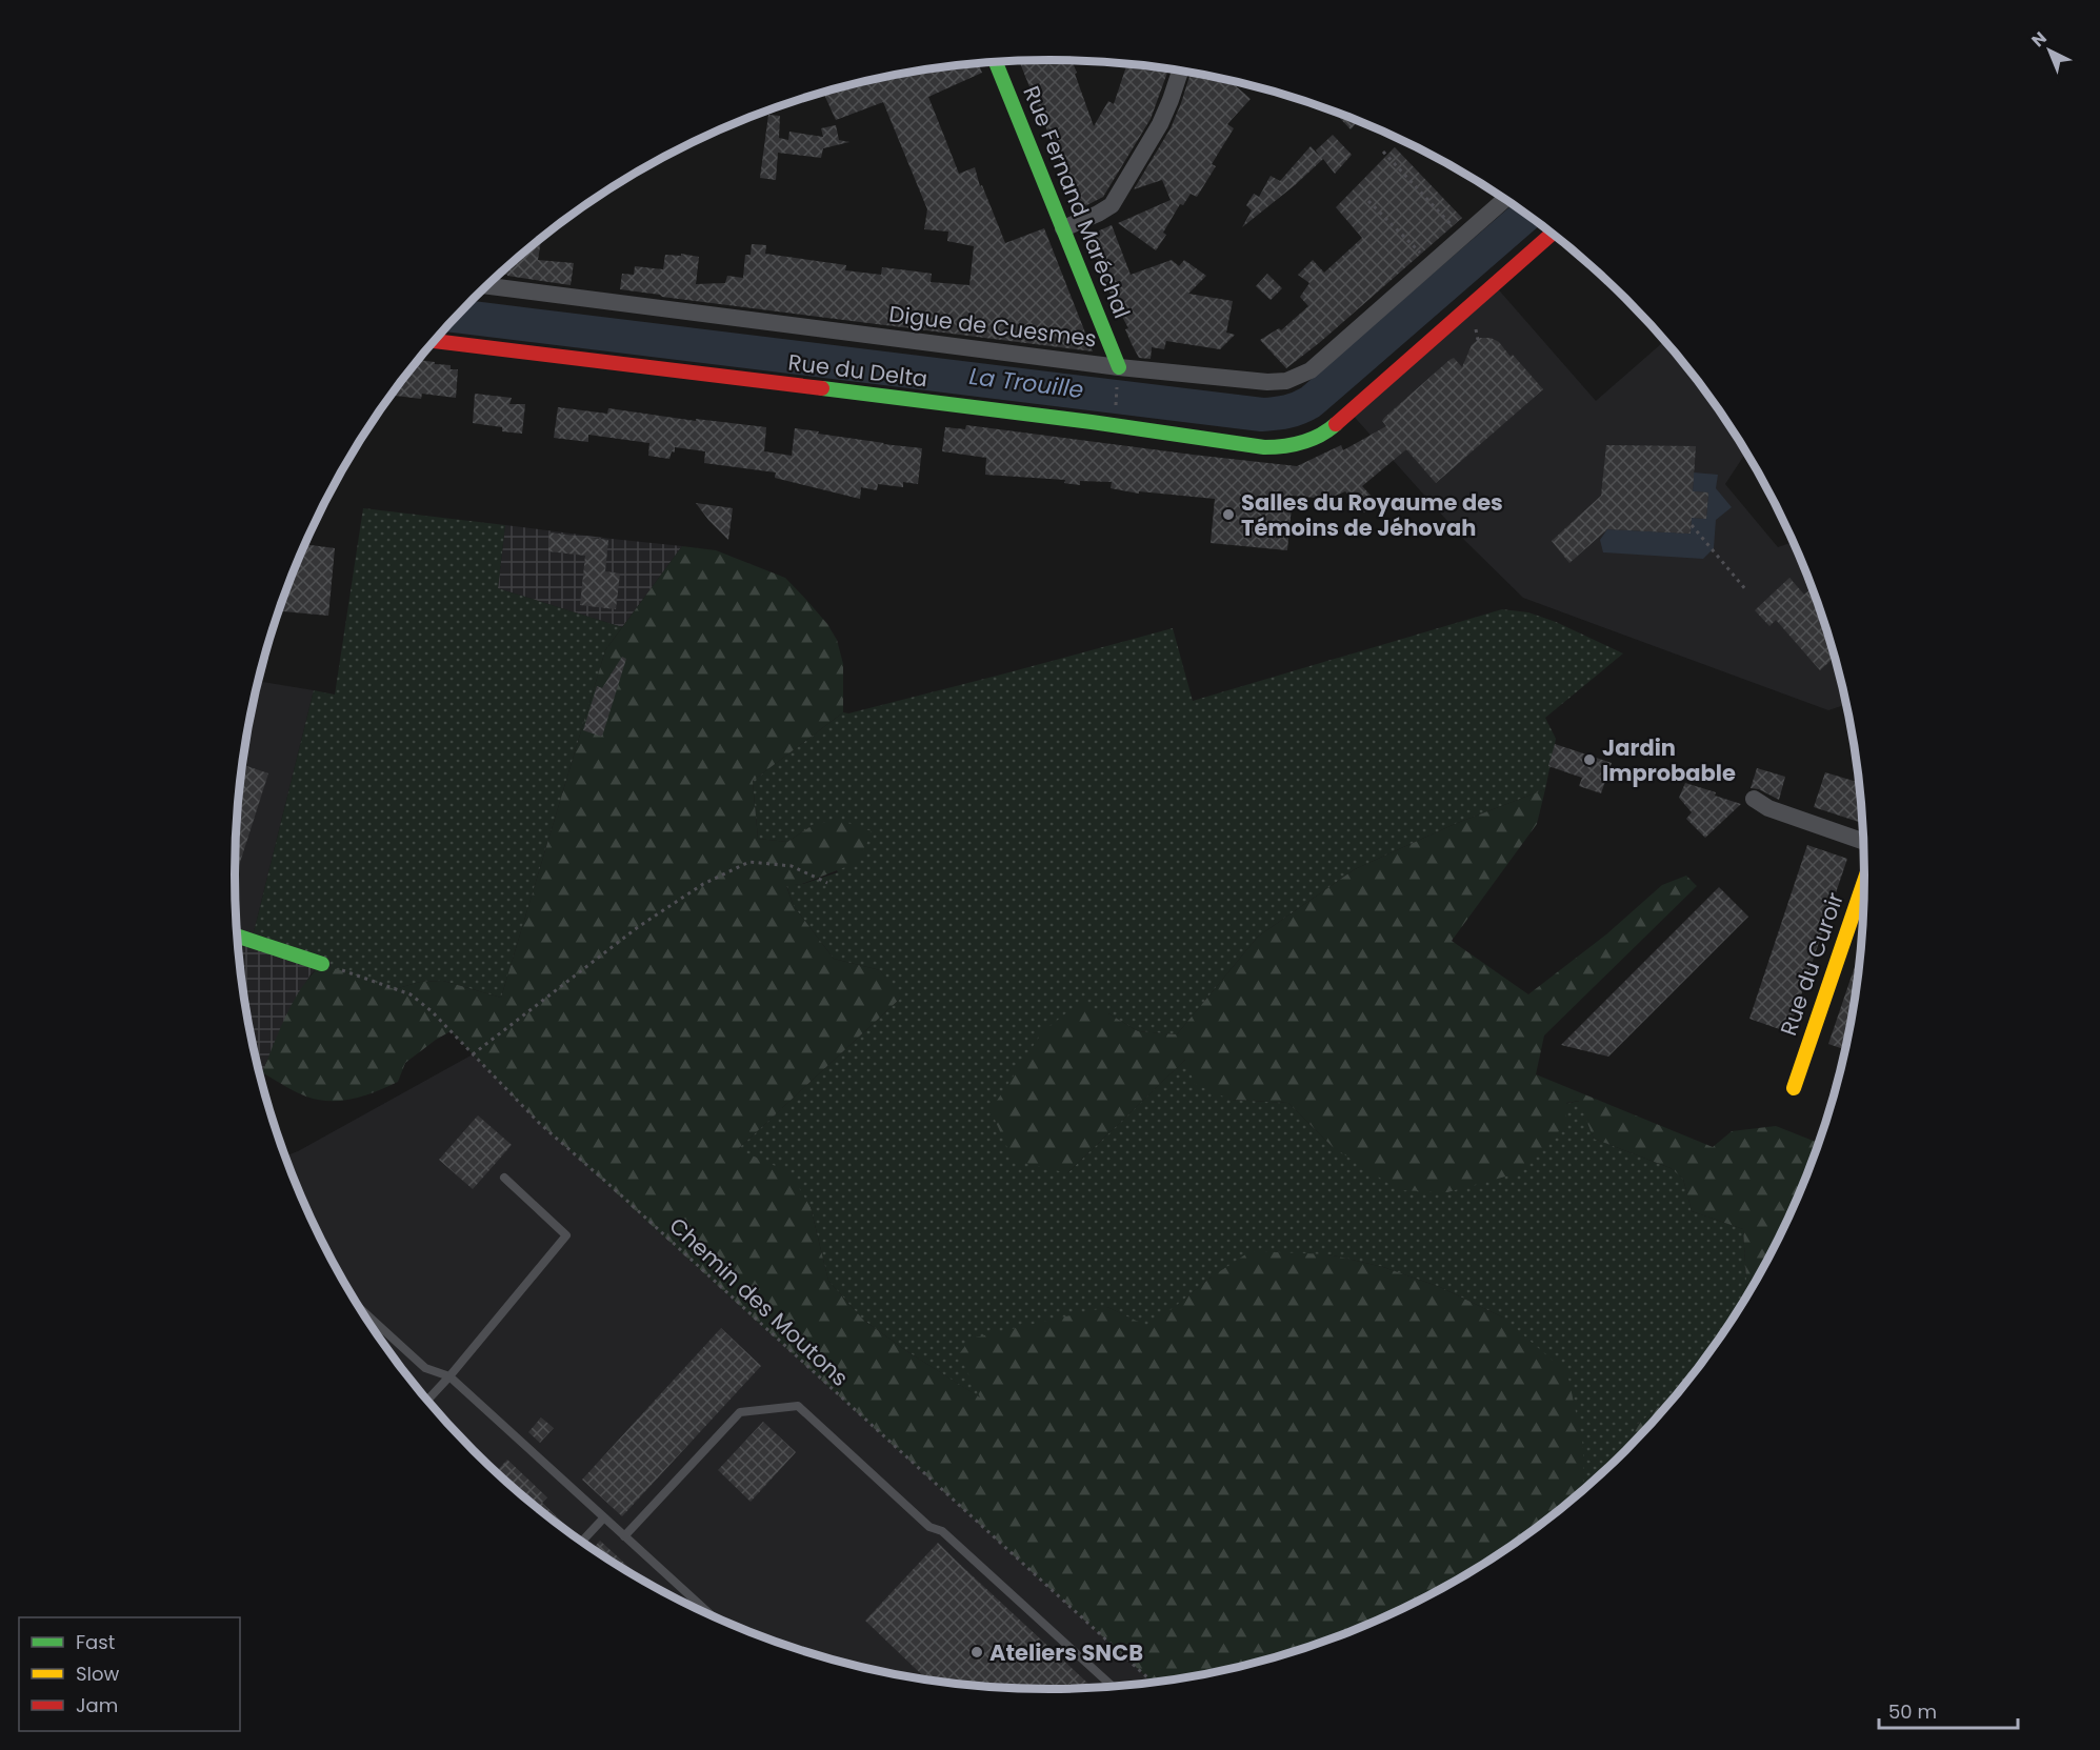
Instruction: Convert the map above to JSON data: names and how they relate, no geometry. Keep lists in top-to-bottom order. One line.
{"streets":{"street":["Rue Fernand Maréchal","Digue de Cuesmes","Rue du Delta","Rue du Curoir"],"path":["Chemin des Moutons"]},"crossings":[["Rue Fernand Maréchal","Digue de Cuesmes"]],"water":["La Trouille"],"places":["Salles du Royaume des Témoins de Jéhovah","Jardin Improbable","Ateliers SNCB"],"legend":["Fast","Slow","Jam"],"scale_bar":"50 m","north":"top left"}
